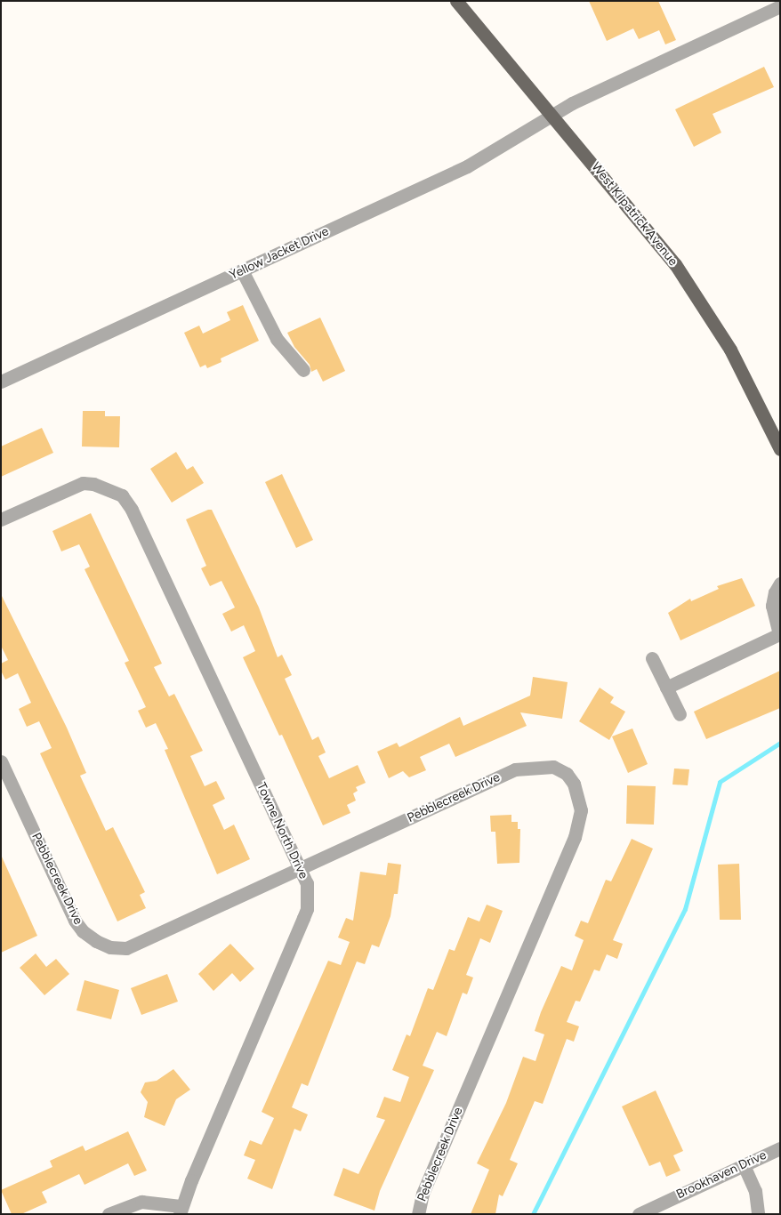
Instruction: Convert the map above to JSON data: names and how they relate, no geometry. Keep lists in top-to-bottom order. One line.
{"streets":{"main road":["West Kilpatrick Avenue"],"street":["Yellow Jacket Drive","Pebblecreek Drive","Towne North Drive","Brookhaven Drive"]},"crossings":[["West Kilpatrick Avenue","Yellow Jacket Drive"],["Pebblecreek Drive","Towne North Drive"]]}
